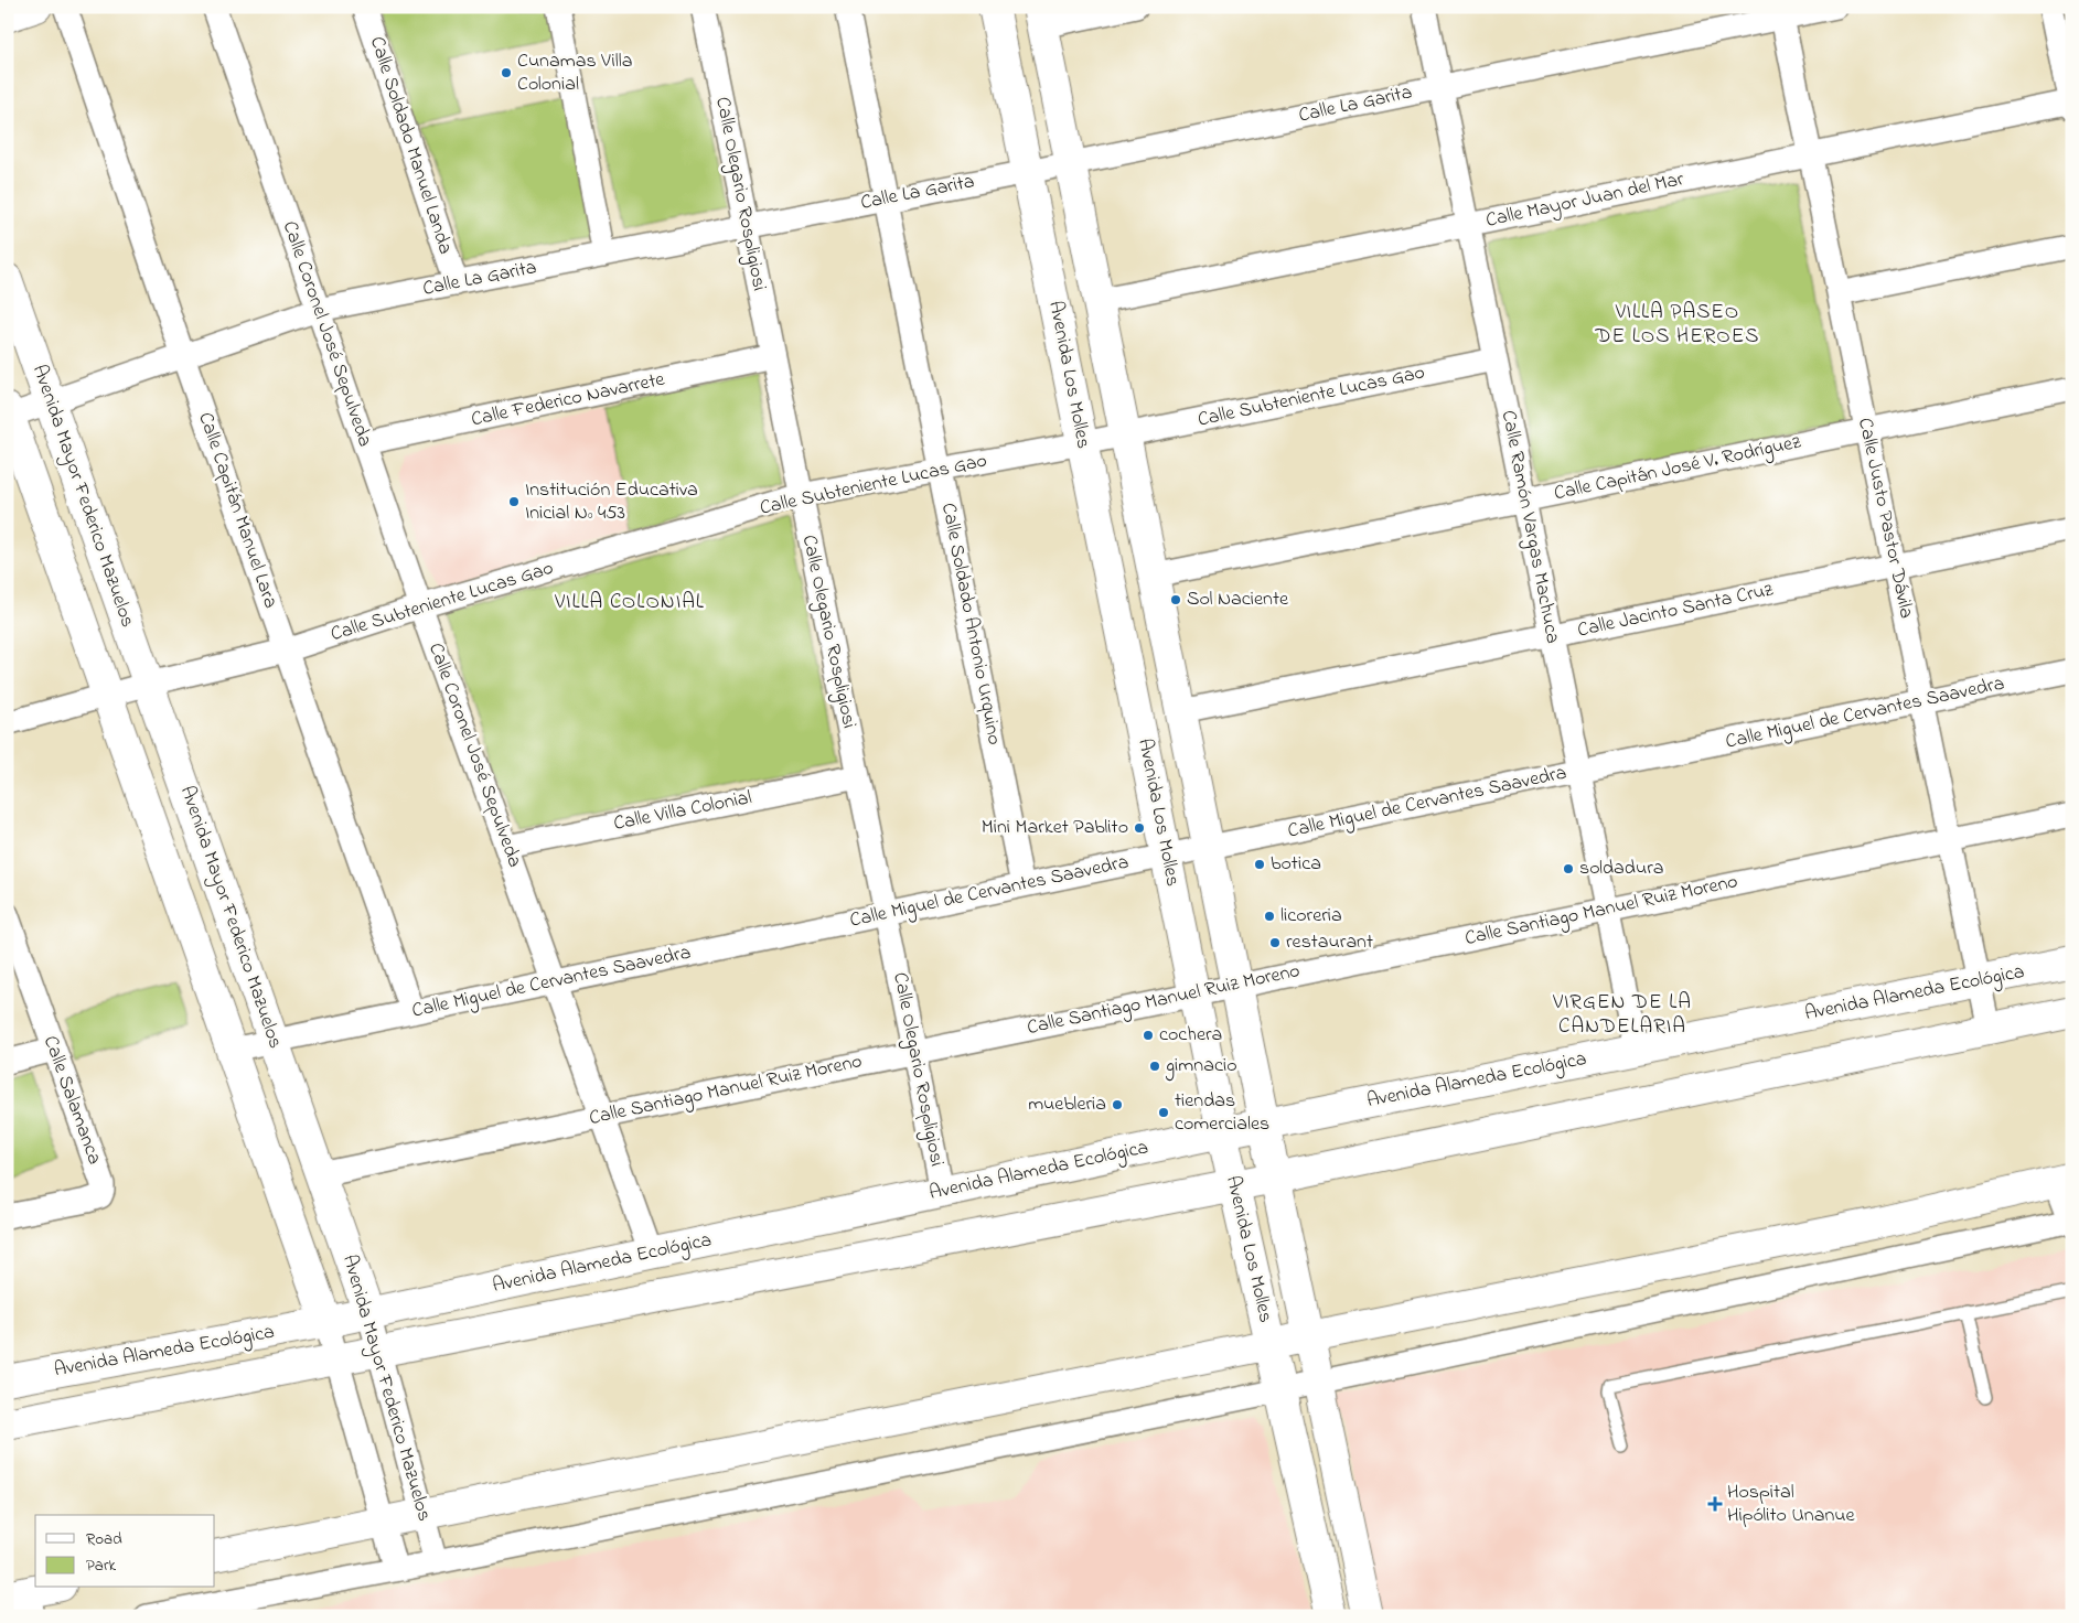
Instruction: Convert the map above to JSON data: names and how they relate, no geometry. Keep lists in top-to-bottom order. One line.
{"streets":{"street":["Calle La Garita","Calle Soldado Manuel Landa","Calle Olegario Rospligiosi","Calle Mayor Juan del Mar","Calle Coronel José Sepulveda","Avenida Los Molles","Calle Subteniente Lucas Gao","Calle Federico Navarrete","Calle Capitán José V. Rodríguez","Avenida Mayor Federico Mazuelos","Calle Capitán Manuel Lara","Calle Justo Pastor Dávila","Calle Ramón Vargas Machuca","Calle Jacinto Santa Cruz","Calle Soldado Antonio Urquino","Calle Miguel de Cervantes Saavedra","Calle Villa Colonial","Calle Santiago Manuel Ruiz Moreno","Avenida Alameda Ecológica","Calle Salamanca"]},"crossings":[["Calle La Garita","Calle Soldado Manuel Landa"],["Calle La Garita","Calle Olegario Rospligiosi"],["Calle La Garita","Calle Coronel José Sepulveda"],["Calle La Garita","Avenida Los Molles"],["Calle La Garita","Avenida Mayor Federico Mazuelos"],["Calle La Garita","Calle Capitán Manuel Lara"],["Calle La Garita","Calle Justo Pastor Dávila"],["Calle La Garita","Calle Ramón Vargas Machuca"],["Calle La Garita","Calle Soldado Antonio Urquino"],["Calle Olegario Rospligiosi","Calle Subteniente Lucas Gao"],["Calle Olegario Rospligiosi","Calle Federico Navarrete"],["Calle Olegario Rospligiosi","Calle Miguel de Cervantes Saavedra"],["Calle Olegario Rospligiosi","Calle Villa Colonial"],["Calle Olegario Rospligiosi","Calle Santiago Manuel Ruiz Moreno"],["Calle Olegario Rospligiosi","Avenida Alameda Ecológica"],["Calle Mayor Juan del Mar","Avenida Los Molles"],["Calle Mayor Juan del Mar","Calle Justo Pastor Dávila"],["Calle Mayor Juan del Mar","Calle Ramón Vargas Machuca"],["Calle Coronel José Sepulveda","Calle Subteniente Lucas Gao"],["Calle Coronel José Sepulveda","Calle Federico Navarrete"],["Calle Coronel José Sepulveda","Calle Miguel de Cervantes Saavedra"],["Calle Coronel José Sepulveda","Calle Villa Colonial"],["Calle Coronel José Sepulveda","Calle Santiago Manuel Ruiz Moreno"],["Calle Coronel José Sepulveda","Avenida Alameda Ecológica"],["Avenida Los Molles","Calle Subteniente Lucas Gao"],["Avenida Los Molles","Calle Capitán José V. Rodríguez"],["Avenida Los Molles","Calle Jacinto Santa Cruz"],["Avenida Los Molles","Calle Miguel de Cervantes Saavedra"],["Avenida Los Molles","Calle Santiago Manuel Ruiz Moreno"],["Avenida Los Molles","Avenida Alameda Ecológica"],["Calle Subteniente Lucas Gao","Avenida Mayor Federico Mazuelos"],["Calle Subteniente Lucas Gao","Calle Capitán Manuel Lara"],["Calle Subteniente Lucas Gao","Calle Ramón Vargas Machuca"],["Calle Subteniente Lucas Gao","Calle Soldado Antonio Urquino"],["Calle Capitán José V. Rodríguez","Calle Justo Pastor Dávila"],["Calle Capitán José V. Rodríguez","Calle Ramón Vargas Machuca"],["Avenida Mayor Federico Mazuelos","Calle Miguel de Cervantes Saavedra"],["Avenida Mayor Federico Mazuelos","Calle Santiago Manuel Ruiz Moreno"],["Avenida Mayor Federico Mazuelos","Avenida Alameda Ecológica"],["Calle Capitán Manuel Lara","Calle Miguel de Cervantes Saavedra"],["Calle Justo Pastor Dávila","Calle Jacinto Santa Cruz"],["Calle Justo Pastor Dávila","Calle Miguel de Cervantes Saavedra"],["Calle Justo Pastor Dávila","Calle Santiago Manuel Ruiz Moreno"],["Calle Justo Pastor Dávila","Avenida Alameda Ecológica"],["Calle Ramón Vargas Machuca","Calle Jacinto Santa Cruz"],["Calle Ramón Vargas Machuca","Calle Miguel de Cervantes Saavedra"],["Calle Ramón Vargas Machuca","Calle Santiago Manuel Ruiz Moreno"],["Calle Ramón Vargas Machuca","Avenida Alameda Ecológica"],["Calle Soldado Antonio Urquino","Calle Miguel de Cervantes Saavedra"]],"districts":["VILLA PASEO DE LOS HEROES","VILLA COLONIAL","VIRGEN DE LA CANDELARIA"],"places":{"other":["Cunamas Villa Colonial","Institución Educativa Inicial Nº 453","Sol Naciente","Mini Market Pablito","botica","soldadura","licoreria","restaurant","cochera","gimnacio","muebleria","tiendas comerciales"],"health":["Hospital Hipólito Unanue"]},"legend":["Road","Park"]}
